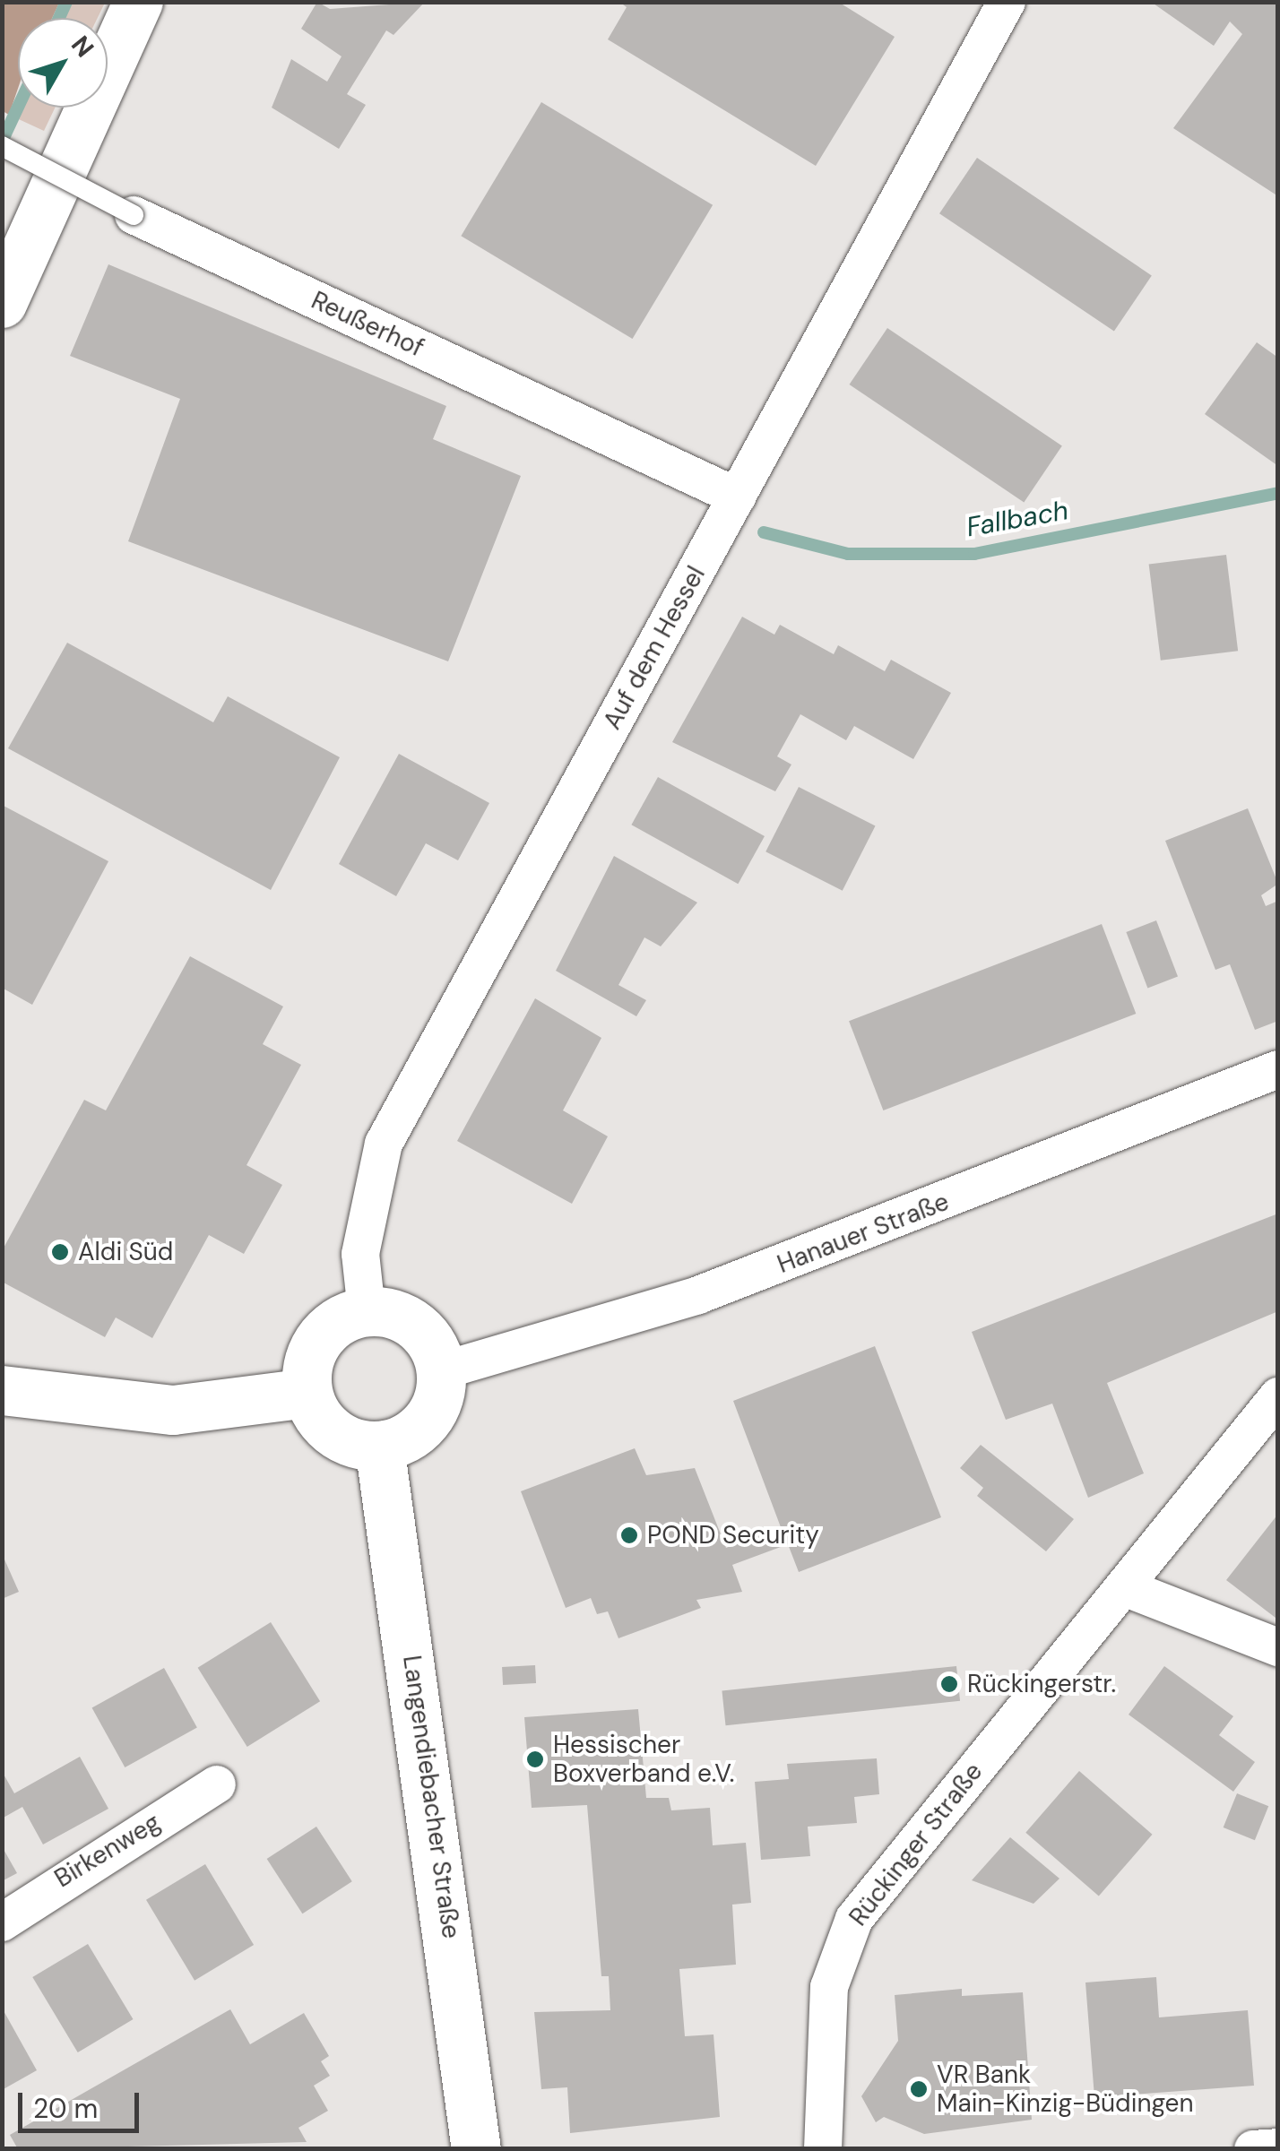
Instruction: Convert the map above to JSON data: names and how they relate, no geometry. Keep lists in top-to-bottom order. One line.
{"streets":{"street":["Reußerhof","Auf dem Hessel","Hanauer Straße","Langendiebacher Straße","Rückinger Straße","Birkenweg"]},"crossings":[["Reußerhof","Auf dem Hessel"],["Auf dem Hessel","Hanauer Straße"],["Auf dem Hessel","Langendiebacher Straße"],["Hanauer Straße","Langendiebacher Straße"]],"water":["Fallbach"],"places":["Aldi Süd","POND Security","Rückingerstr.","Hessischer Boxverband e.V.","VR Bank Main-Kinzig-Büdingen"],"scale_bar":"20 m","north":"top right"}
